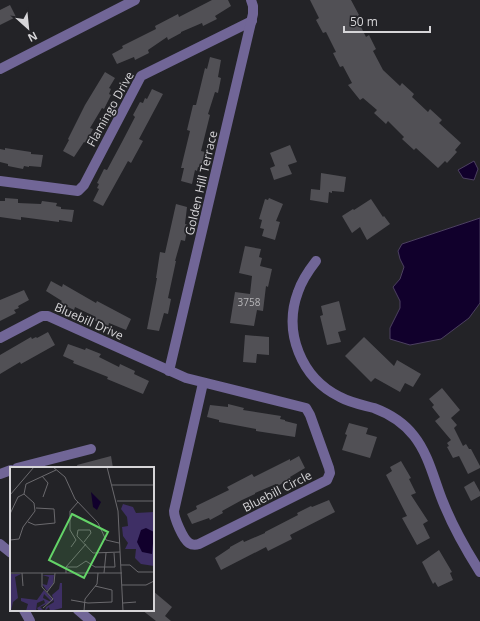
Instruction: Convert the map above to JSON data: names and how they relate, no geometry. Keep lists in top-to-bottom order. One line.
{"streets":{"street":["Flamingo Drive","Golden Hill Terrace","Bluebill Drive","Bluebill Circle"]},"crossings":[["Flamingo Drive","Golden Hill Terrace"],["Golden Hill Terrace","Bluebill Drive"],["Golden Hill Terrace","Bluebill Circle"],["Bluebill Drive","Bluebill Circle"]],"house_numbers":["3758"],"scale_bar":"50 m","north":"bottom right"}
